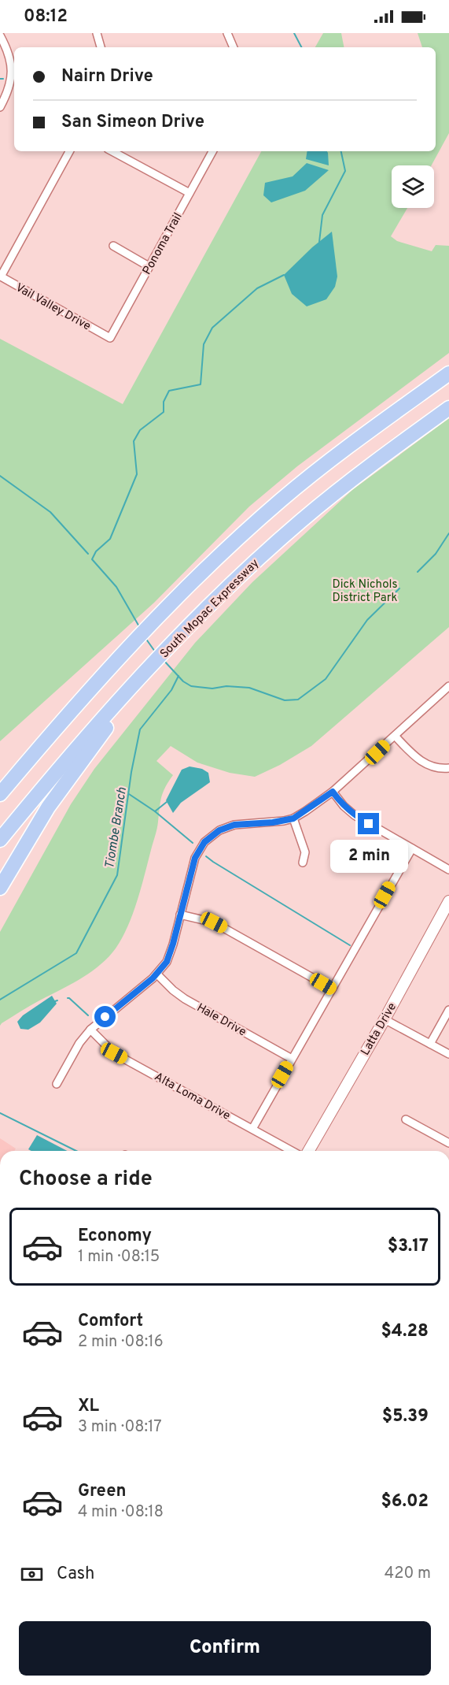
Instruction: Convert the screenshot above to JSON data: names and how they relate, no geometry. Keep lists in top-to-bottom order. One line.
{"streets":{"highway":["South Mopac Expressway"],"street":["Ponoma Trail","Vail Valley Drive","Hale Drive","Latta Drive","Alta Loma Drive"]},"crossings":[["Ponoma Trail","Vail Valley Drive"]],"water":["Tiombe Branch"],"parks":["Dick Nichols District Park"],"page":{"status":"08:12","banner":["Nairn Drive","San Simeon Drive"],"bubble":"2 min","heading":"Choose a ride","list":[{"name":"Economy","note":"1 min · 08:15","value":"$3.17"},{"name":"Comfort","note":"2 min · 08:16","value":"$4.28"},{"name":"XL","note":"3 min · 08:17","value":"$5.39"},{"name":"Green","note":"4 min · 08:18","value":"$6.02"}],"pay":["Cash","420 m"],"buttons":"Confirm"}}
